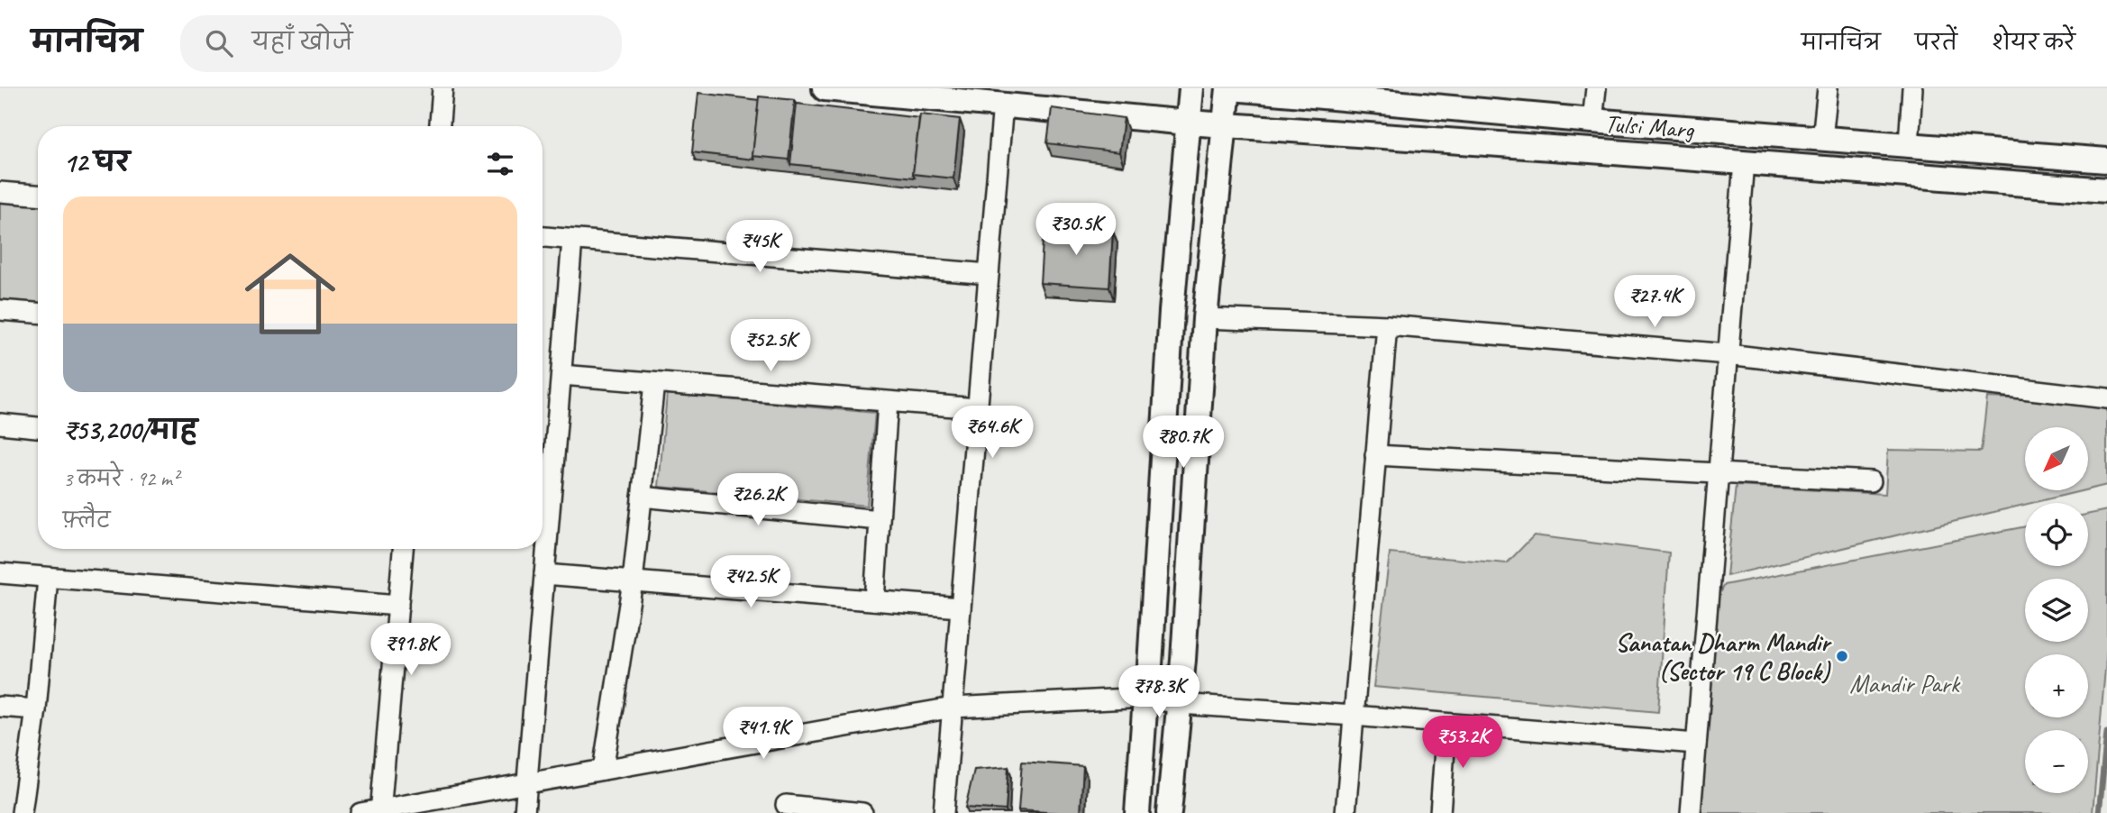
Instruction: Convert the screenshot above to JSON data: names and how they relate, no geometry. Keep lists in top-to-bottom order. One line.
{"streets":{"street":["Tulsi Marg"]},"parks":["Mandir Park"],"places":["Sanatan Dharm Mandir (Sector 19 C Block)"],"north":"bottom left","page":{"header":"मानचित्र","search":"यहाँ खोजें","nav":["मानचित्र","परतें","शेयर करें"],"heading":"12 घर","list":[{"name":"₹53,200/माह","note":"3 कमरे · 92 m² · फ़्लैट"}],"price":["₹30.5K","₹45K","₹27.4K","₹52.5K","₹64.6K","₹80.7K","₹26.2K","₹42.5K","₹91.8K","₹78.3K","₹41.9K","₹53.2K"],"map_buttons":["+","−"]}}
